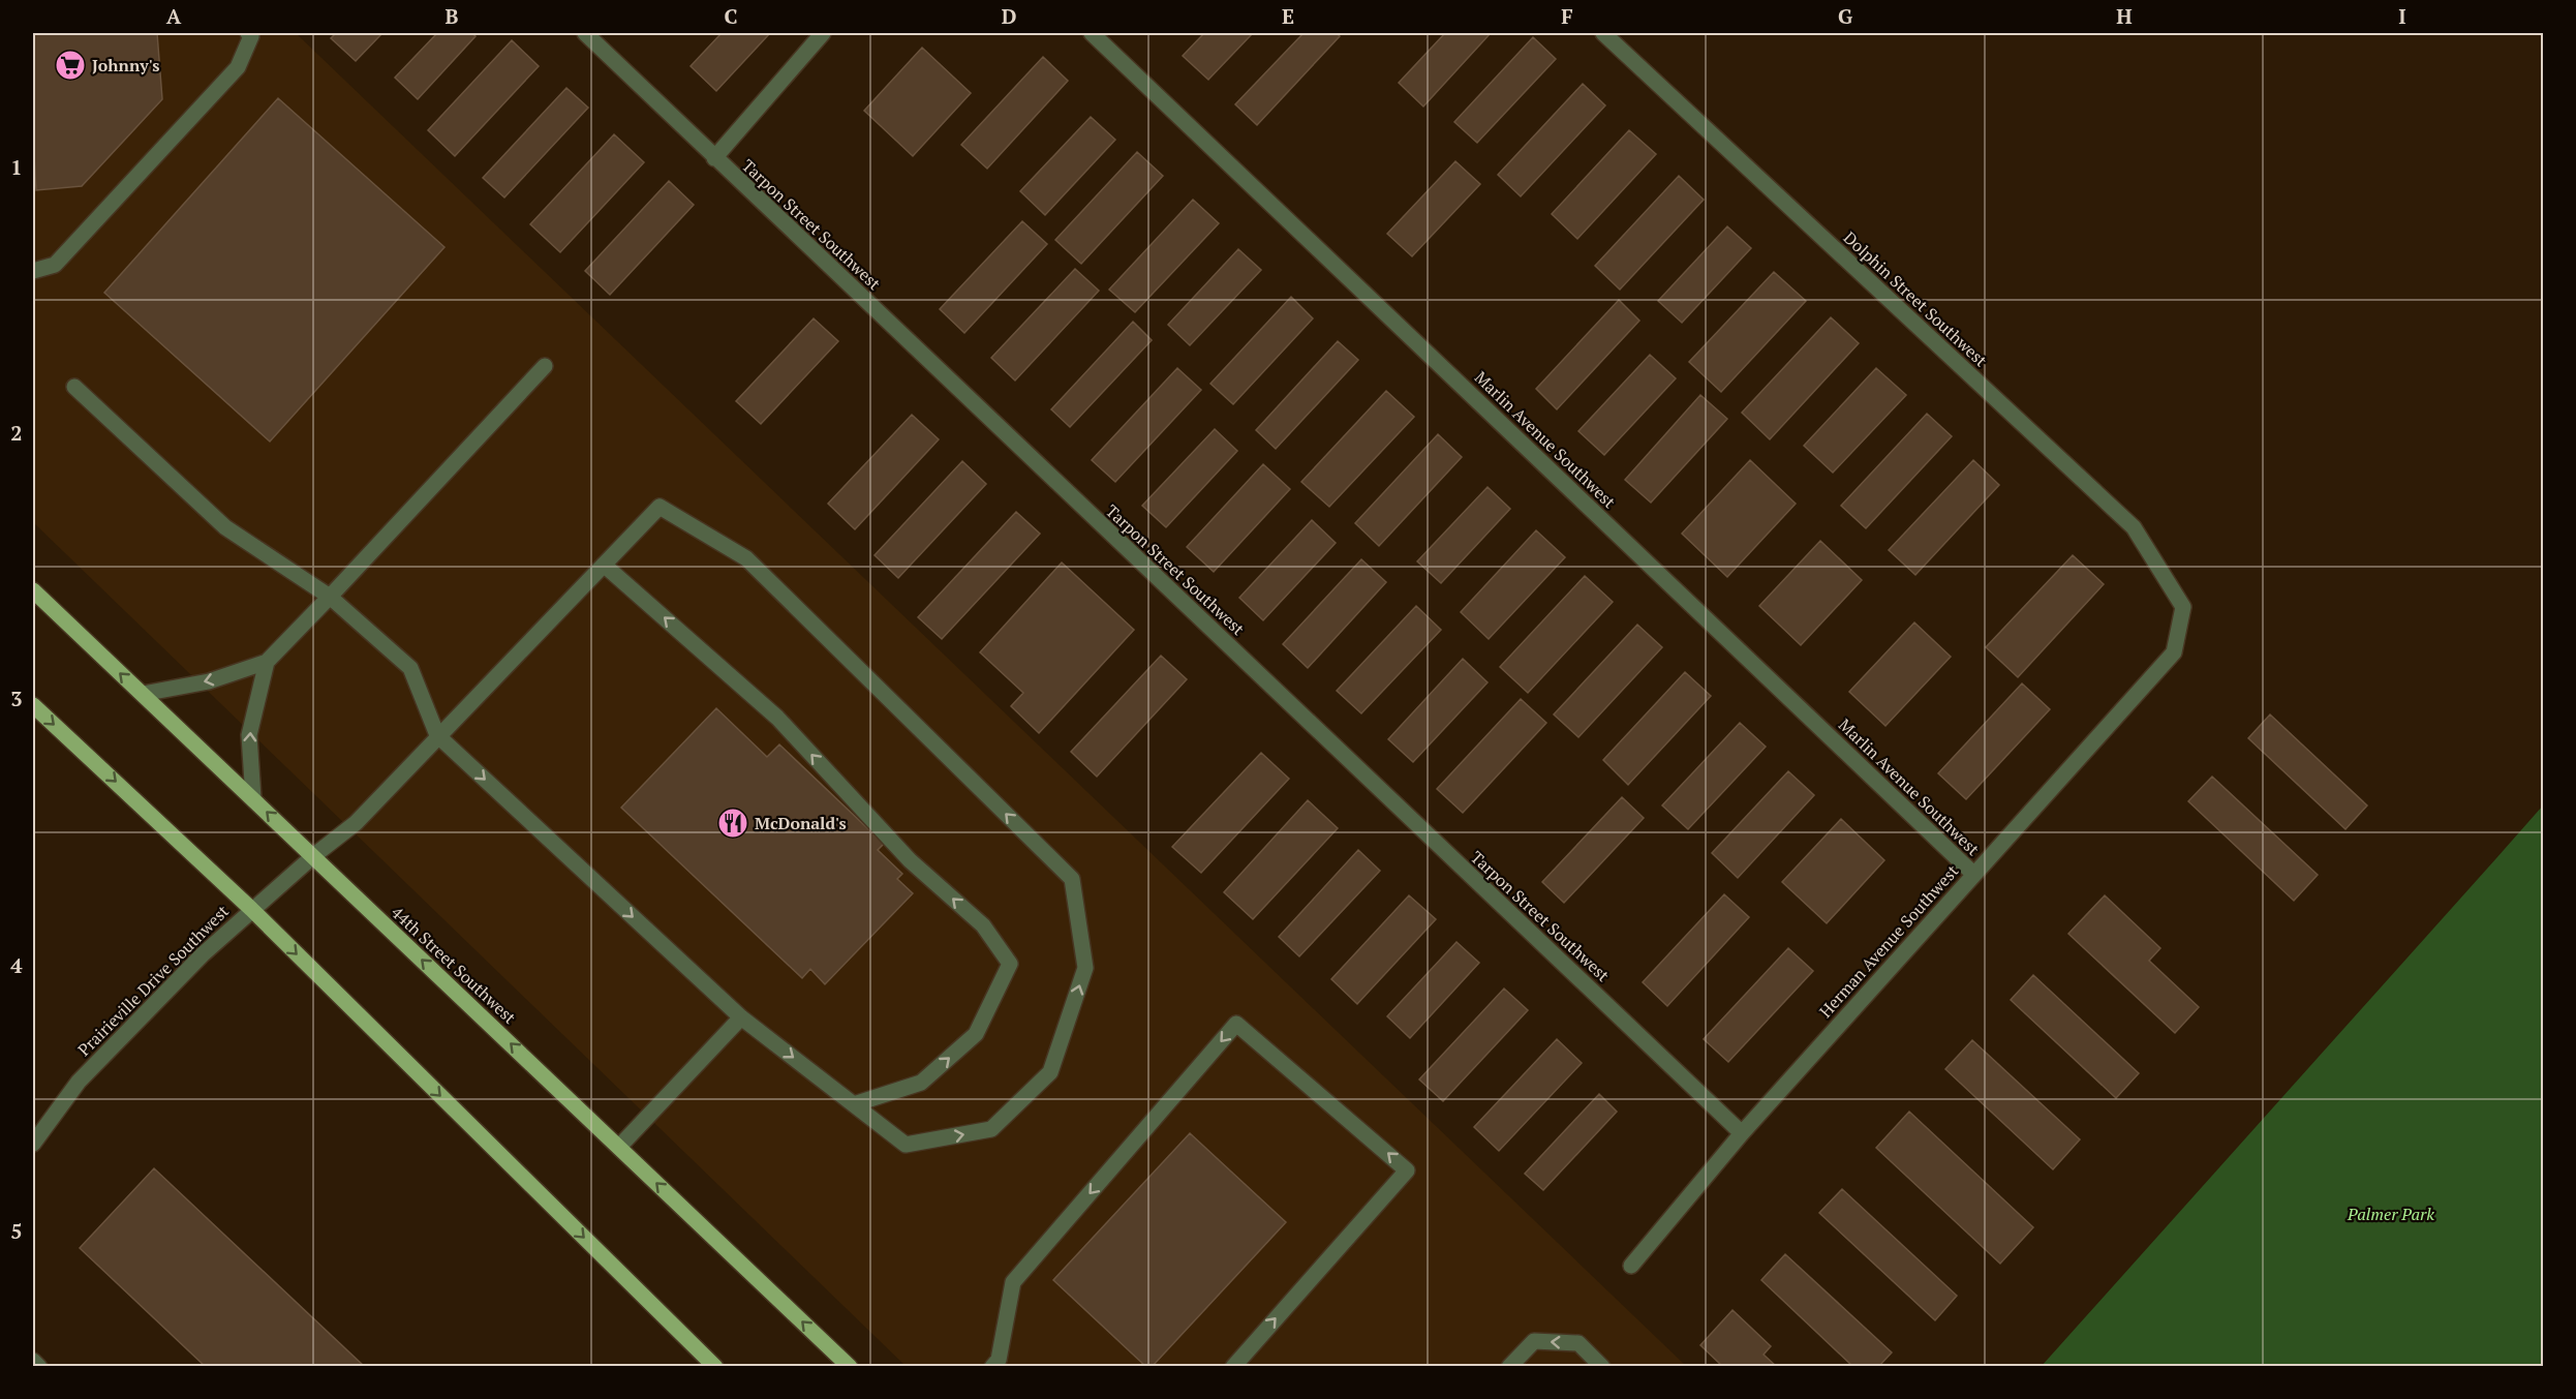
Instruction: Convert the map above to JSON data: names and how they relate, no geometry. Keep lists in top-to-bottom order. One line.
{"streets":{"main road":["44th Street Southwest"],"street":["Tarpon Street Southwest","Dolphin Street Southwest","Marlin Avenue Southwest","Herman Avenue Southwest","Prairieville Drive Southwest"]},"crossings":[["Tarpon Street Southwest","Herman Avenue Southwest"],["Dolphin Street Southwest","Herman Avenue Southwest"],["Marlin Avenue Southwest","Herman Avenue Southwest"],["44th Street Southwest","Prairieville Drive Southwest"]],"parks":["Palmer Park"],"places":{"supermarket":["Johnny's"],"restaurant":["McDonald's"]},"grid":{"columns":["A","B","C","D","E","F","G","H","I"],"rows":["1","2","3","4","5"]}}
